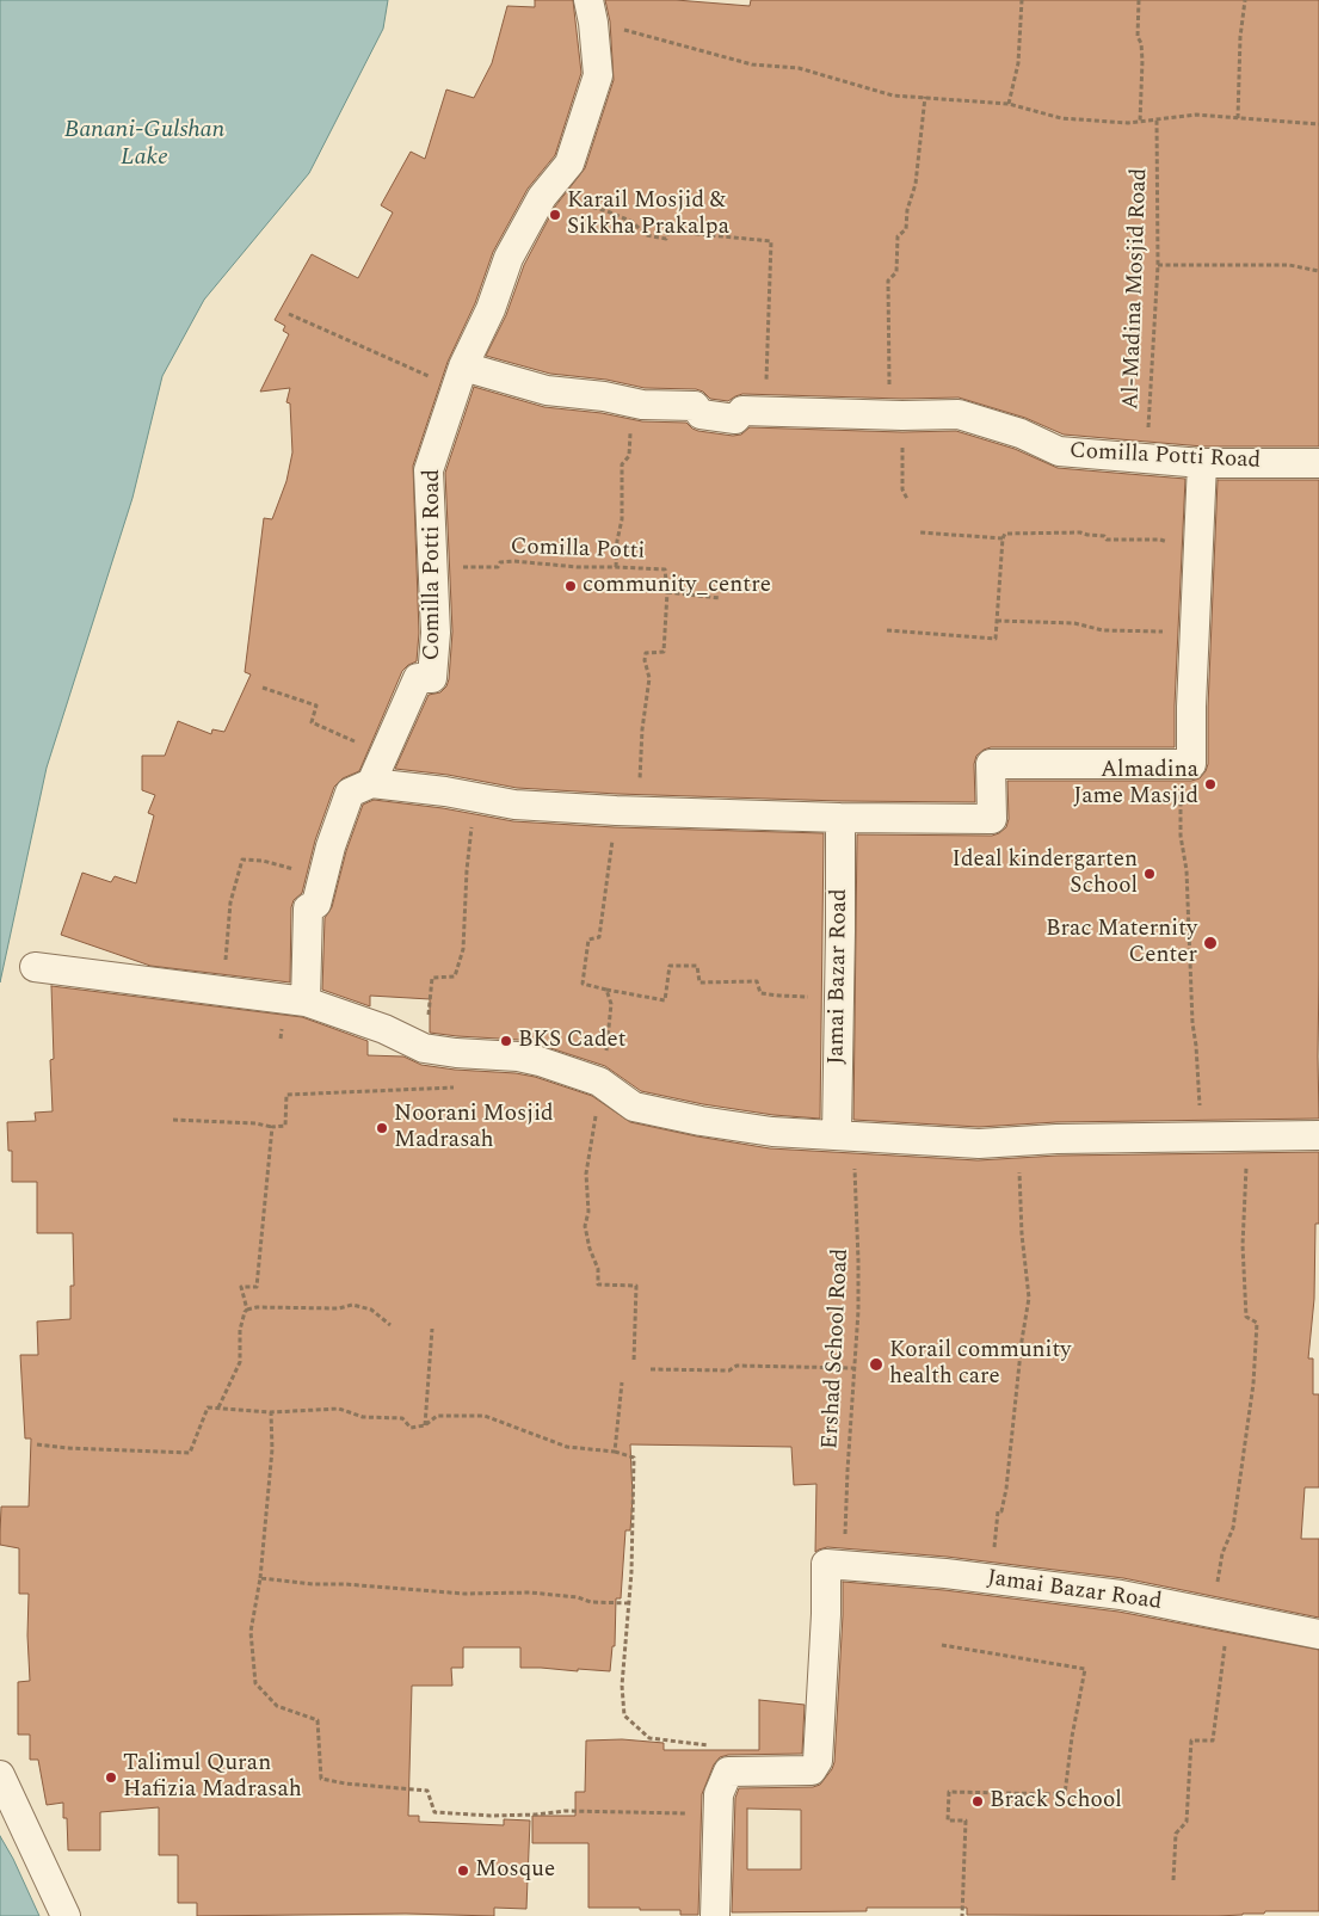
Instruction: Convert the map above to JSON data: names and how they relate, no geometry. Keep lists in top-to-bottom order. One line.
{"streets":{"street":["Comilla Potti Road","Jamai Bazar Road"],"path":["Al-Madina Mosjid Road","Comilla Potti","Ershad School Road"]},"crossings":[["Al-Madina Mosjid Road","Comilla Potti Road"],["Comilla Potti Road","Comilla Potti"],["Jamai Bazar Road","Ershad School Road"]],"water":["Banani-Gulshan Lake"],"places":["Karail Mosjid & Sikkha Prakalpa","community_centre","Almadina Jame Masjid","Ideal kindergarten School","Brac Maternity Center","BKS Cadet","Noorani Mosjid Madrasah","Korail community health care","Talimul Quran Hafizia Madrasah","Brack School","Mosque"]}
